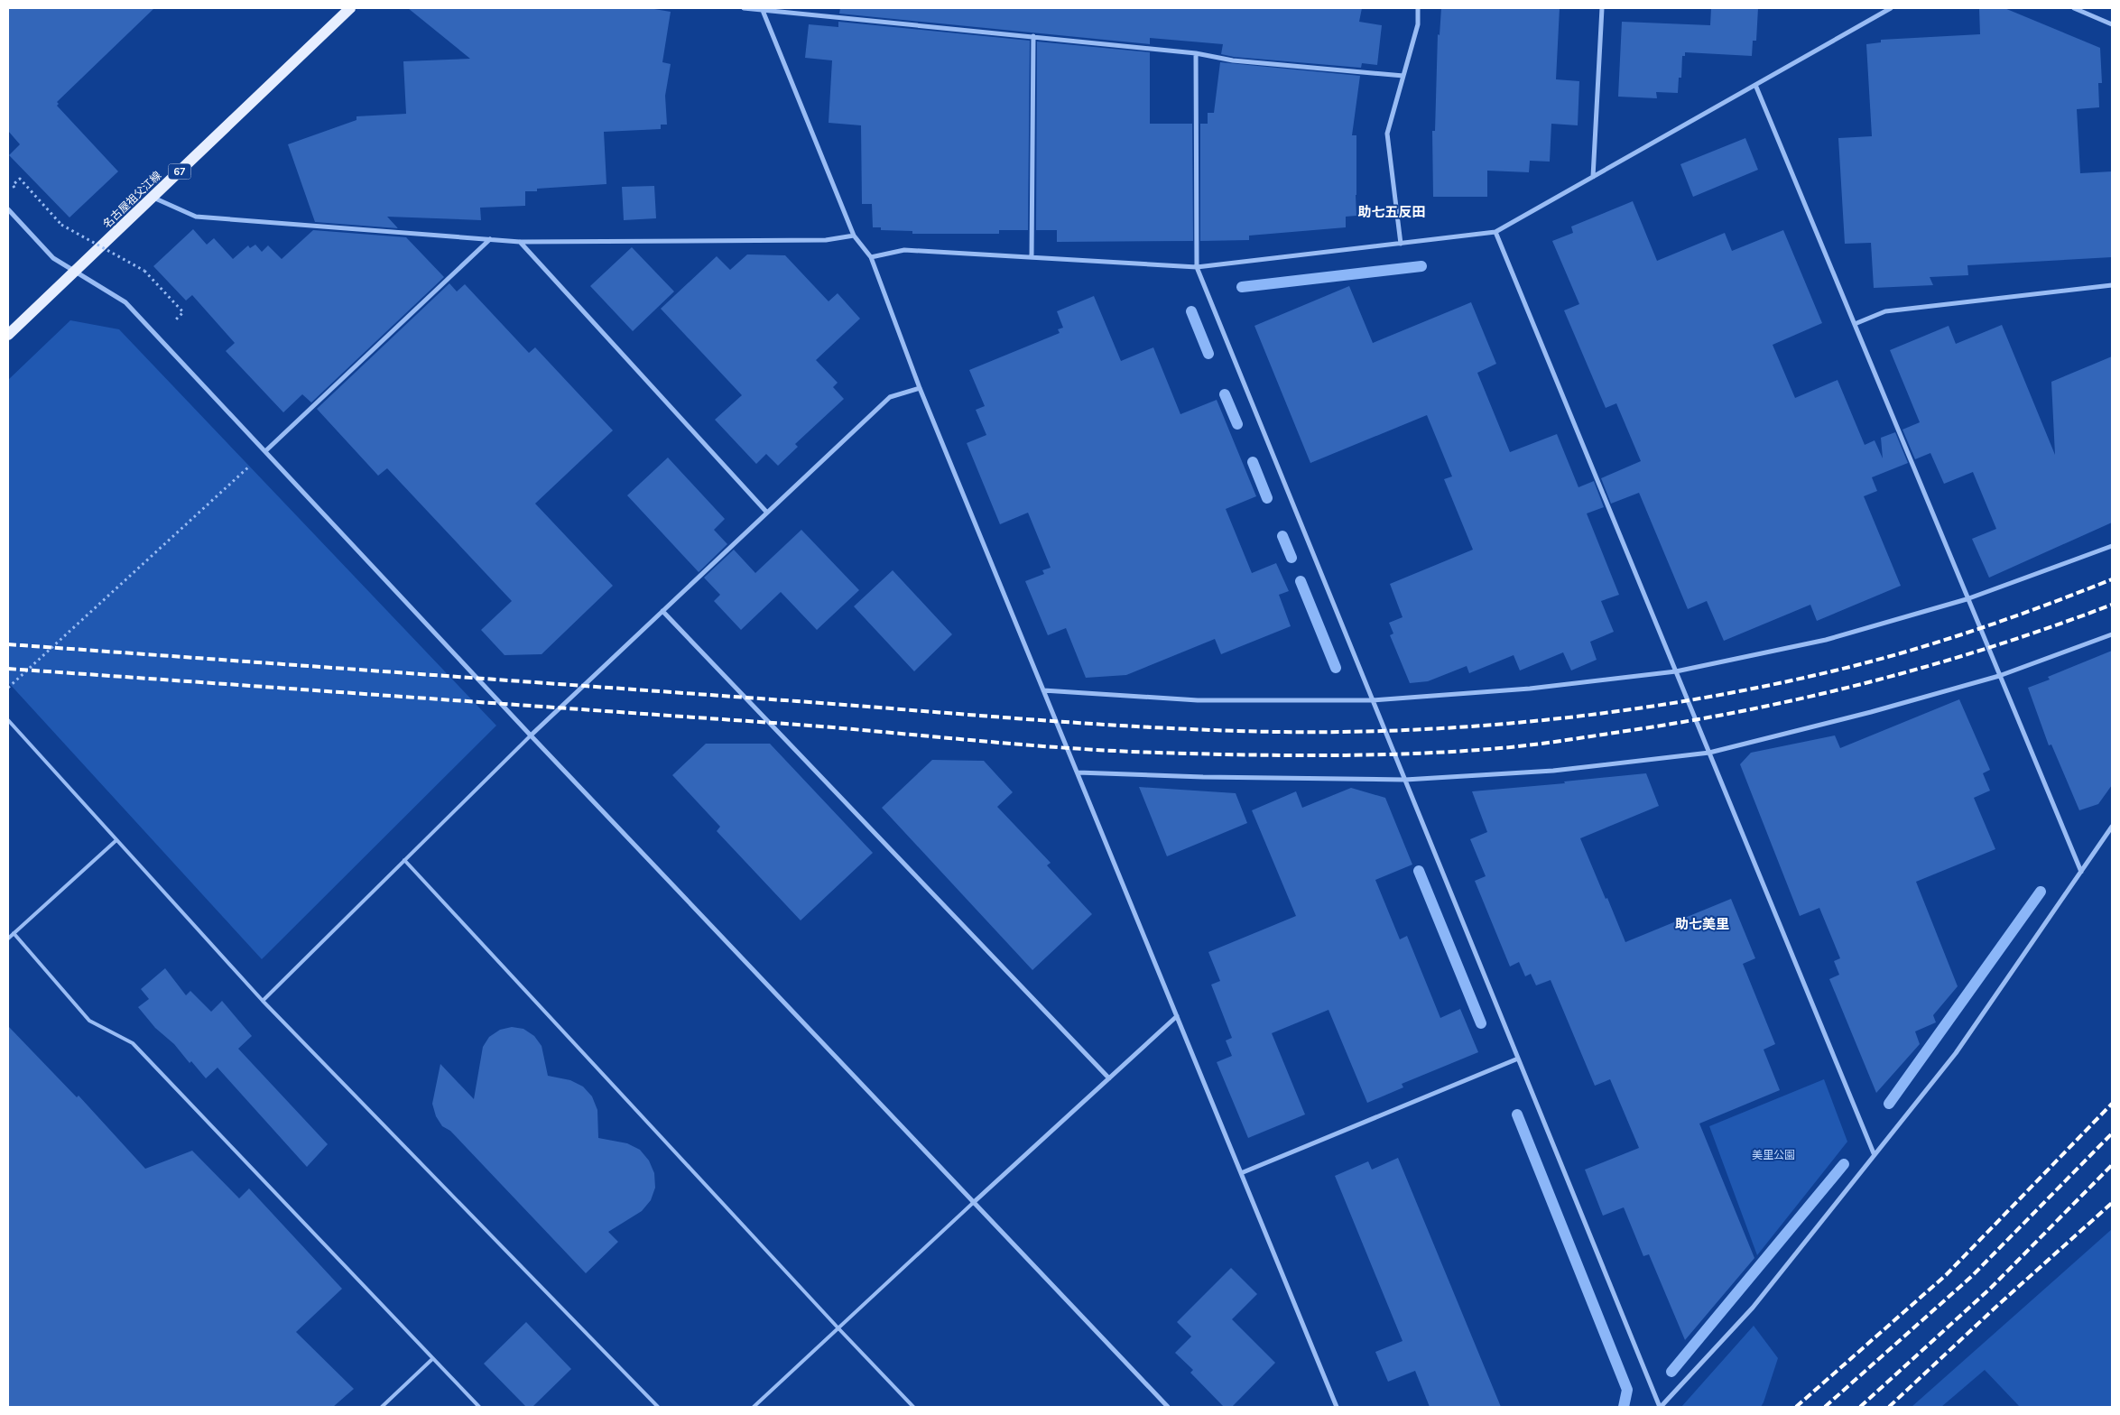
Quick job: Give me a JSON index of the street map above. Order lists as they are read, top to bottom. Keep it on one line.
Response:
{"streets":{"main road":["67","名古屋祖父江線"]},"districts":["助七五反田","助七美里"],"parks":["美里公園"]}
